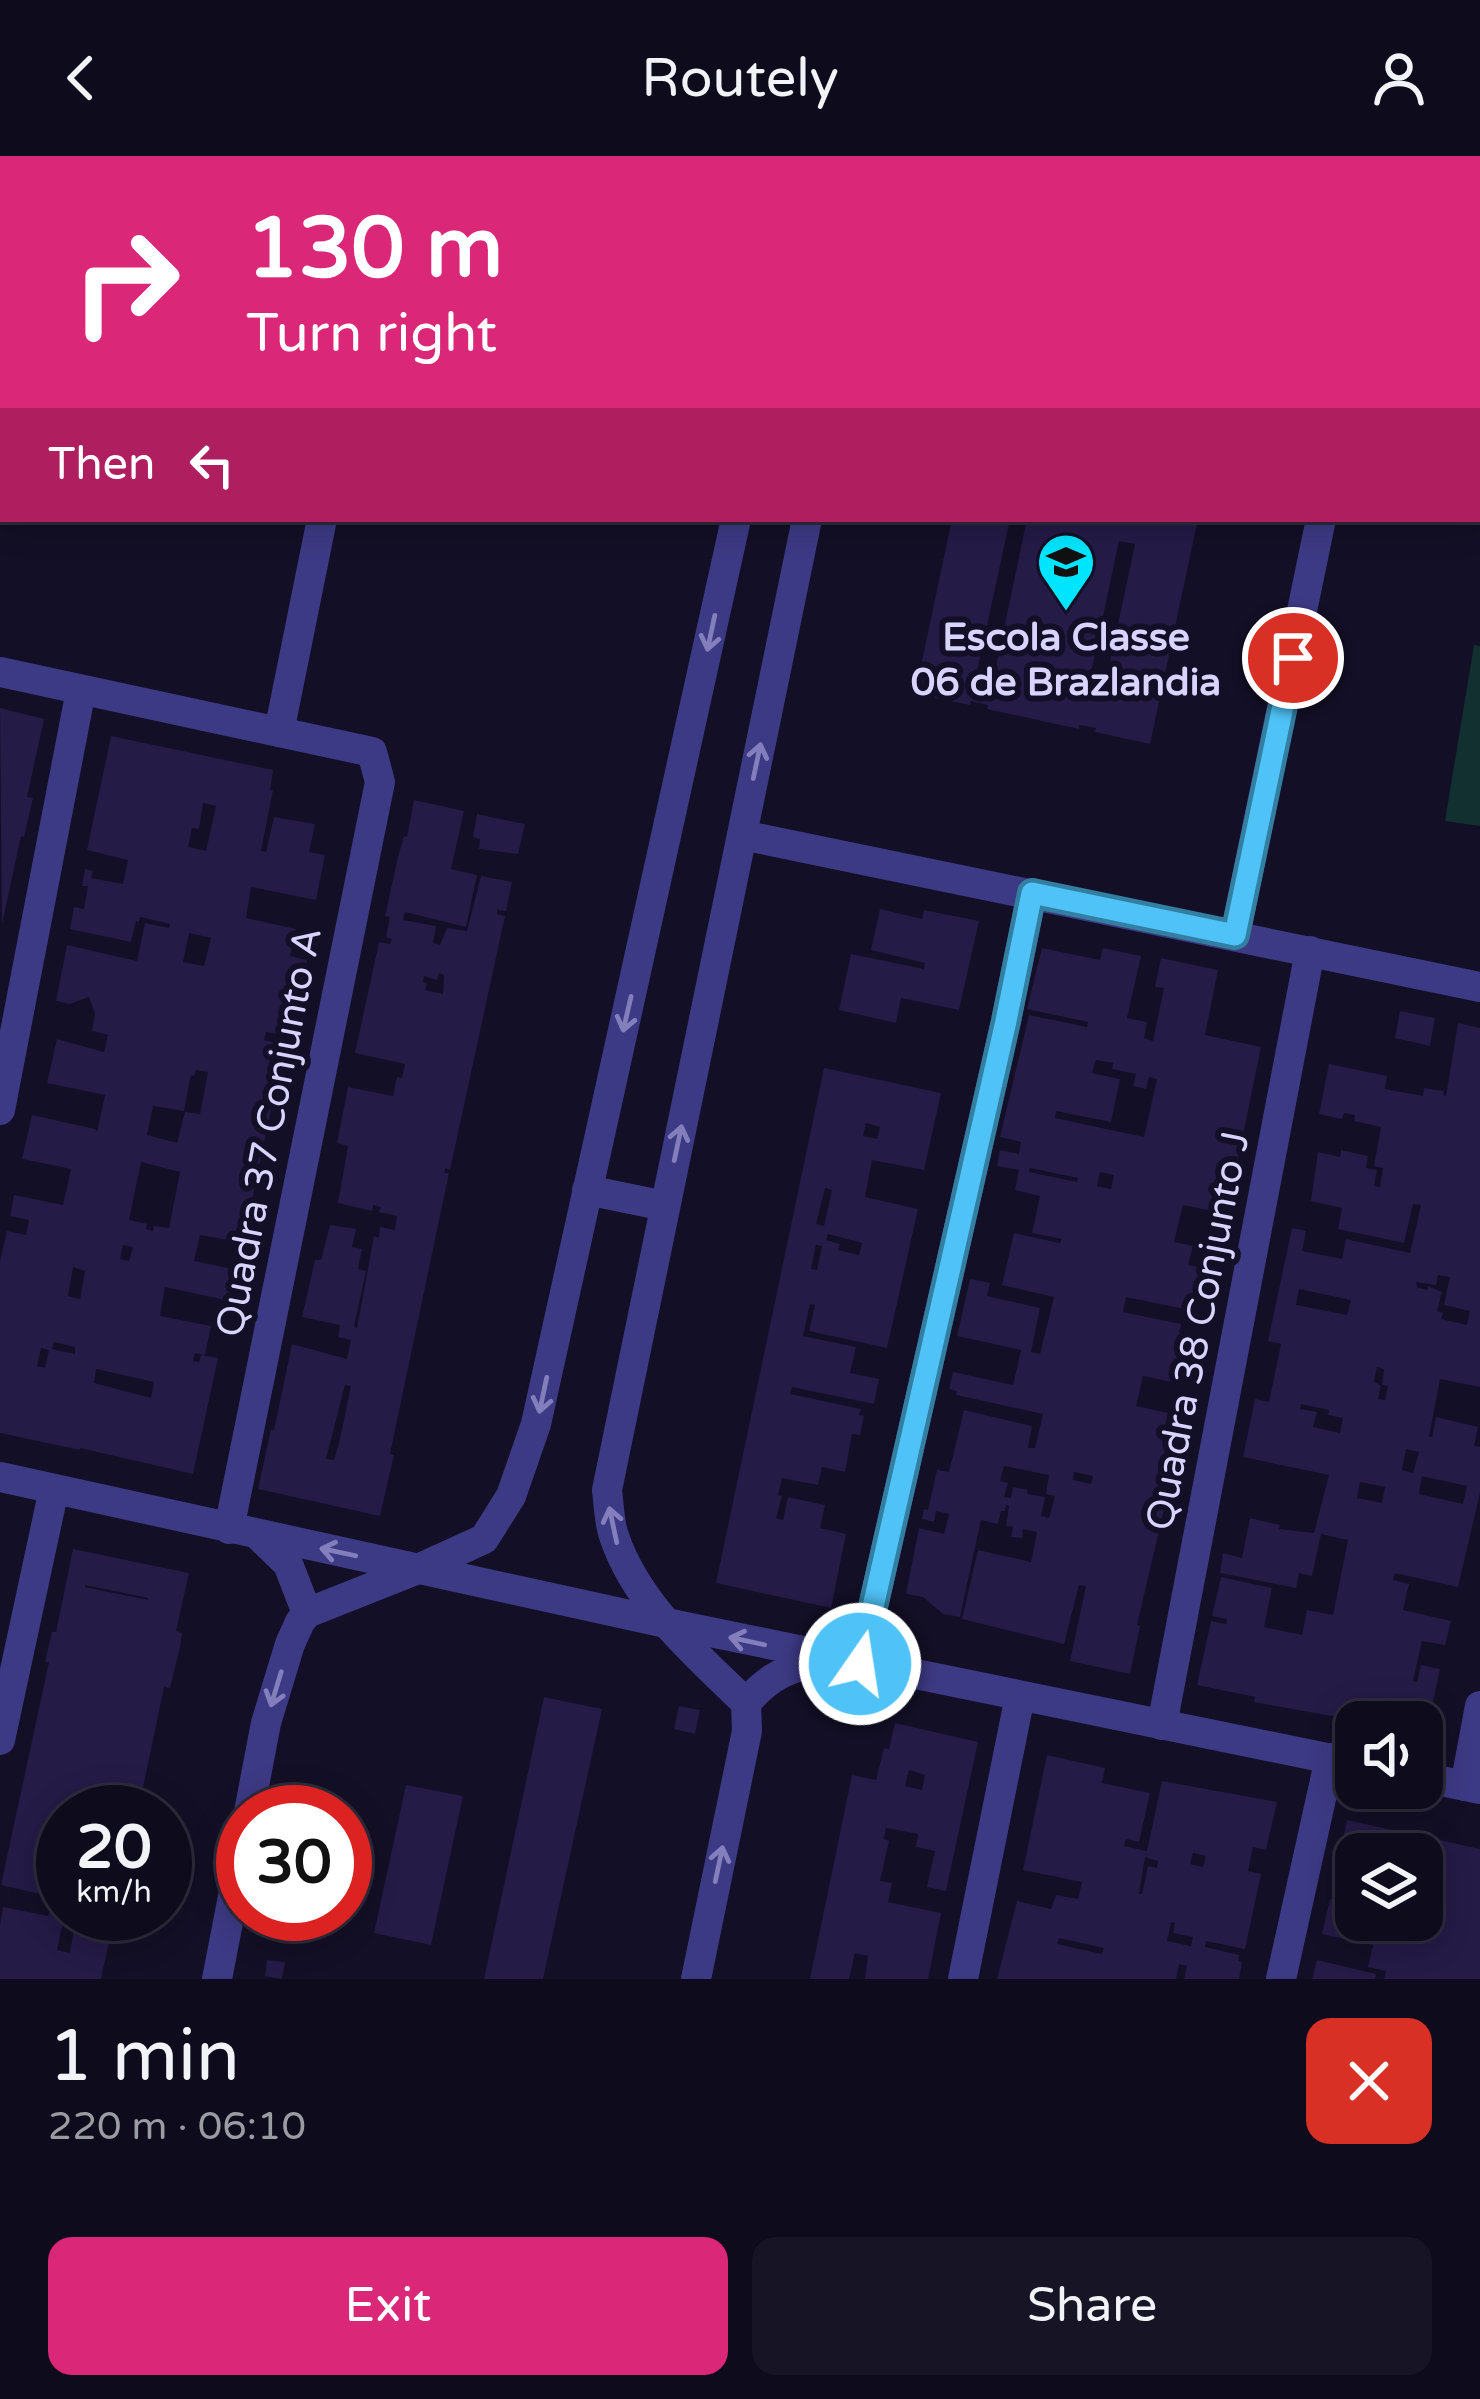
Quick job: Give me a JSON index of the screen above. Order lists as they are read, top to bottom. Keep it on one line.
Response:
{"streets":{"street":["Quadra 37 Conjunto A","Quadra 38 Conjunto J"]},"places":{"school or university":["Escola Classe 06 de Brazlandia"]},"page":{"header":"Routely","turn":["130 m","Turn right"],"then":"Then","speed":"20 km/h","limit":"30","heading":["1 min","220 m · 06:10"],"buttons":["Exit","Share"]}}
